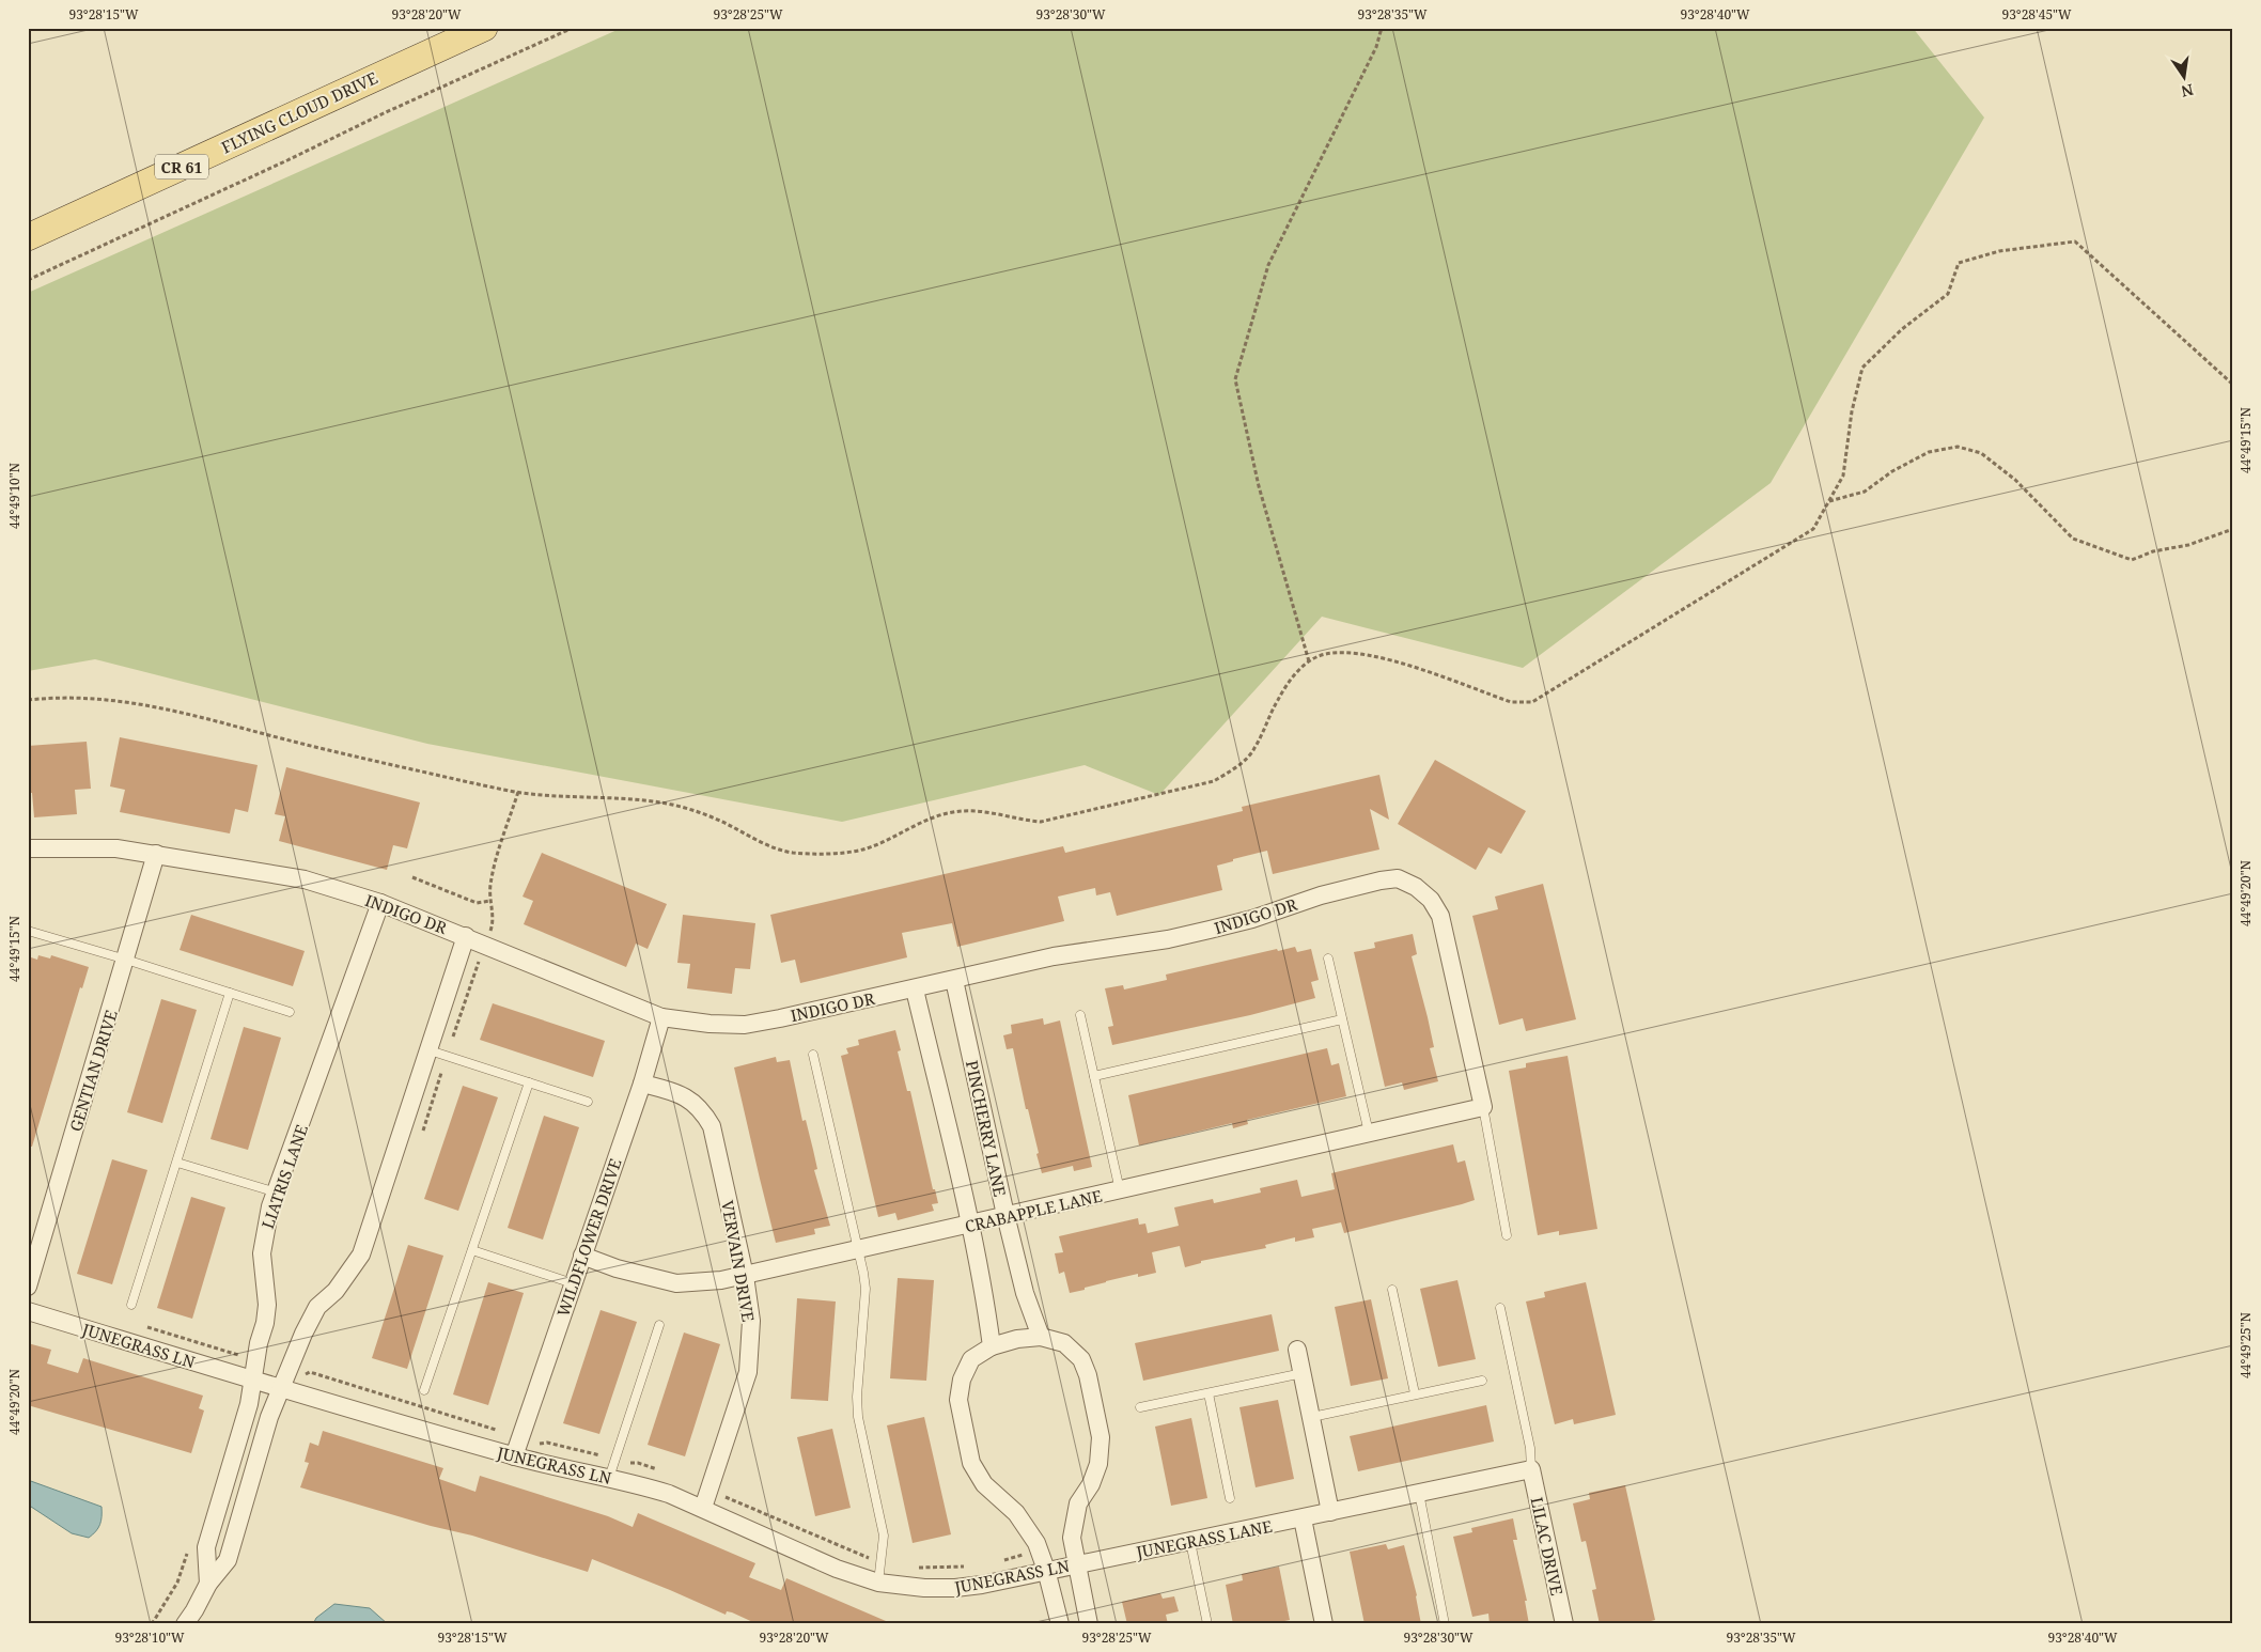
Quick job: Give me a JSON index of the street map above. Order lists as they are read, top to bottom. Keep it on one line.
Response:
{"streets":{"main road":["FLYING CLOUD DRIVE","CR 61"],"street":["INDIGO DR","GENTIAN DRIVE","PINCHERRY LANE","LIATRIS LANE","CRABAPPLE LANE","WILDFLOWER DRIVE","VERVAIN DRIVE","JUNEGRASS LN","JUNEGRASS LANE","LILAC DRIVE"]},"crossings":[["INDIGO DR","GENTIAN DRIVE"],["INDIGO DR","PINCHERRY LANE"],["INDIGO DR","LIATRIS LANE"],["INDIGO DR","CRABAPPLE LANE"],["INDIGO DR","WILDFLOWER DRIVE"],["PINCHERRY LANE","CRABAPPLE LANE"],["LIATRIS LANE","JUNEGRASS LN"],["CRABAPPLE LANE","WILDFLOWER DRIVE"],["CRABAPPLE LANE","VERVAIN DRIVE"],["WILDFLOWER DRIVE","VERVAIN DRIVE"],["WILDFLOWER DRIVE","JUNEGRASS LN"],["VERVAIN DRIVE","JUNEGRASS LN"],["JUNEGRASS LN","JUNEGRASS LANE"],["JUNEGRASS LANE","LILAC DRIVE"]],"north":"bottom","coordinates":["93°28'15\"W","93°28'20\"W","93°28'25\"W","93°28'30\"W","93°28'35\"W","93°28'40\"W","93°28'45\"W","44°49'15\"N","44°49'10\"N","44°49'20\"N","44°49'25\"N","93°28'10\"W"]}
